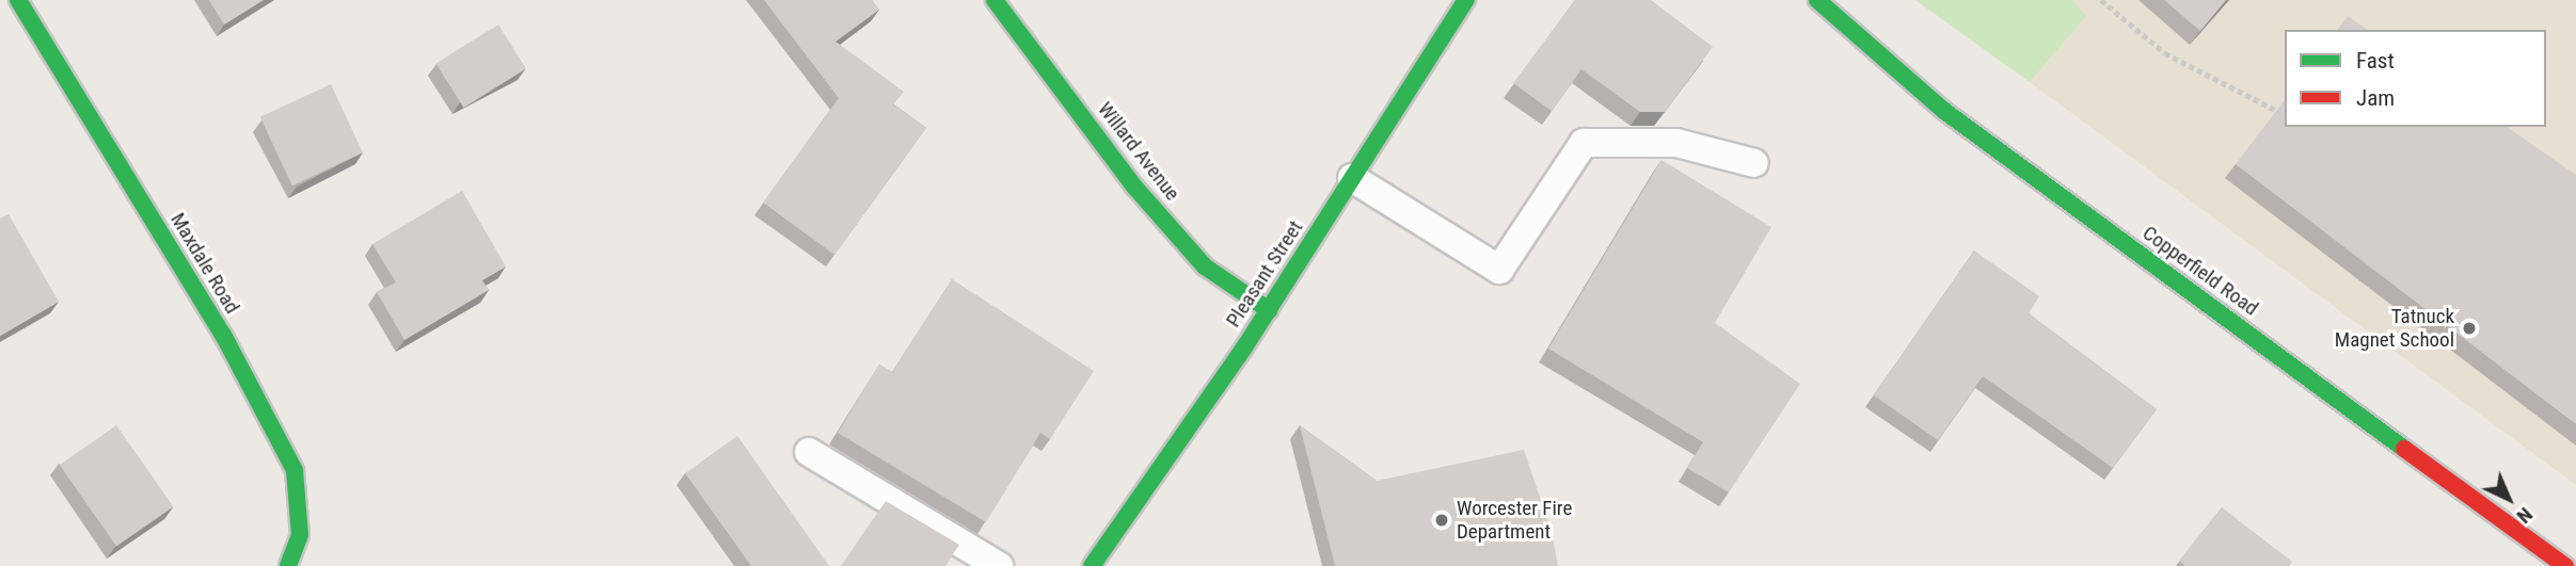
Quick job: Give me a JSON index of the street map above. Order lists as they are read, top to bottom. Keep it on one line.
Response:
{"streets":{"street":["Willard Avenue","Maxdale Road","Copperfield Road","Pleasant Street"]},"crossings":[["Willard Avenue","Pleasant Street"]],"places":["Tatnuck Magnet School","Worcester Fire Department"],"legend":["Fast","Jam"],"north":"bottom right"}
